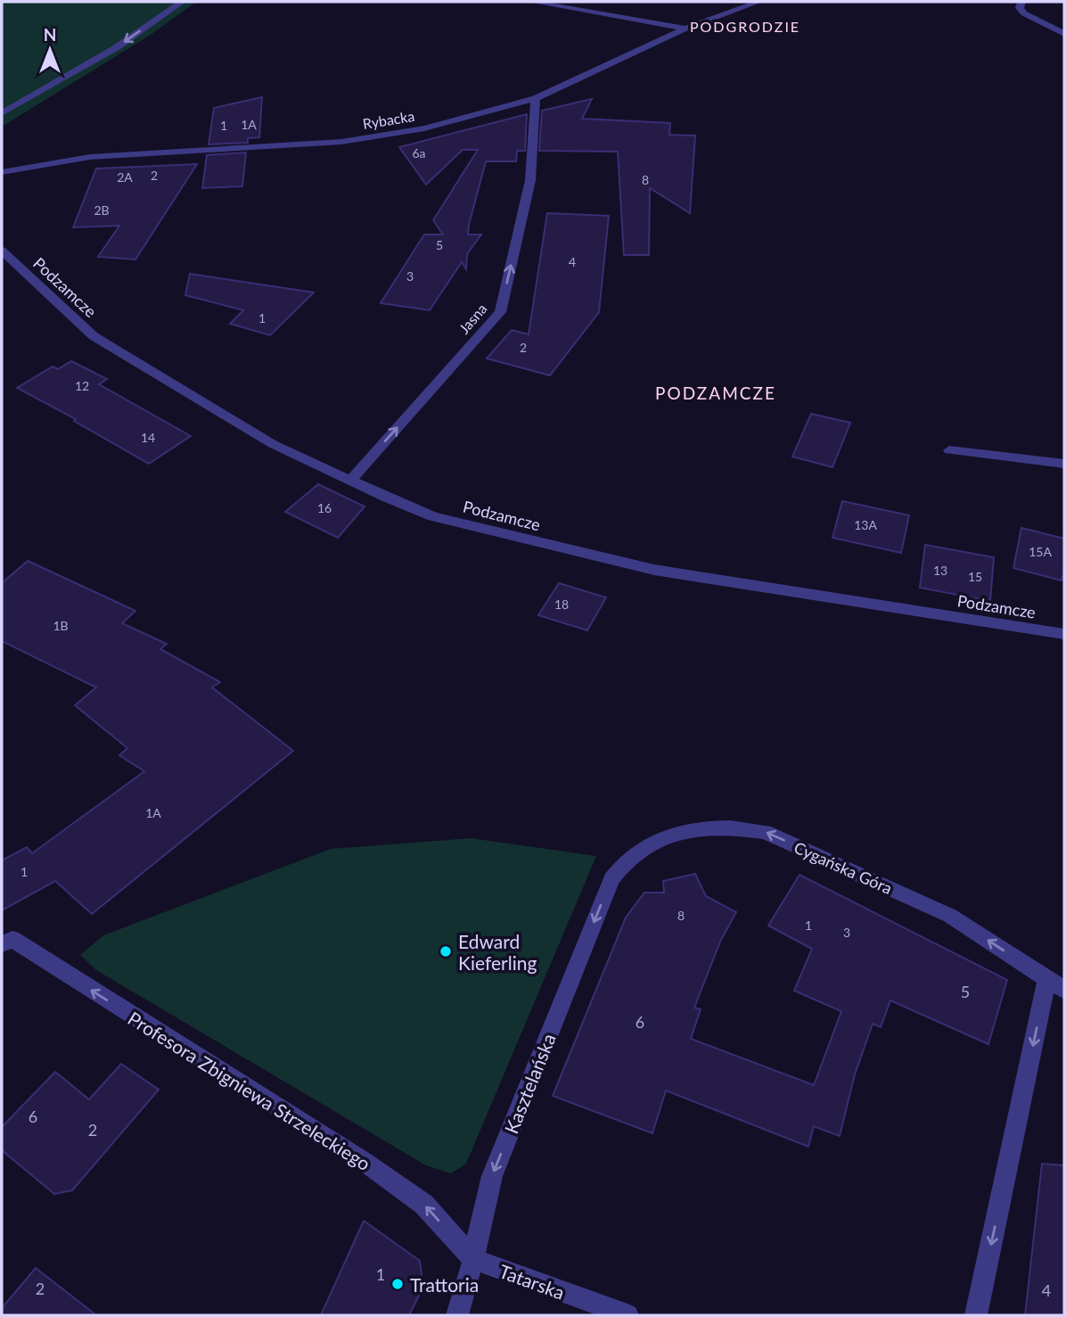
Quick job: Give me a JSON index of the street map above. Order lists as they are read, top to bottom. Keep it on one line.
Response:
{"streets":{"street":["Rybacka","Podzamcze","Jasna","Cygańska Góra","Kasztelańska","Profesora Zbigniewa Strzeleckiego","Tatarska"]},"crossings":[["Rybacka","Jasna"],["Podzamcze","Jasna"],["Cygańska Góra","Kasztelańska"],["Kasztelańska","Profesora Zbigniewa Strzeleckiego"],["Kasztelańska","Tatarska"],["Profesora Zbigniewa Strzeleckiego","Tatarska"]],"one_way":["Jasna","Kasztelańska","Profesora Zbigniewa Strzeleckiego"],"districts":["PODGRODZIE","PODZAMCZE"],"places":["Edward Kieferling","Trattoria"],"house_numbers":["1A","1","6a","2","2A","8","2B","5","4","3","1","2","12","14","16","13A","15A","13","15","18","1B","1A","1","8","1","3","5","6","6","2","1","2","4"],"north":"top"}
